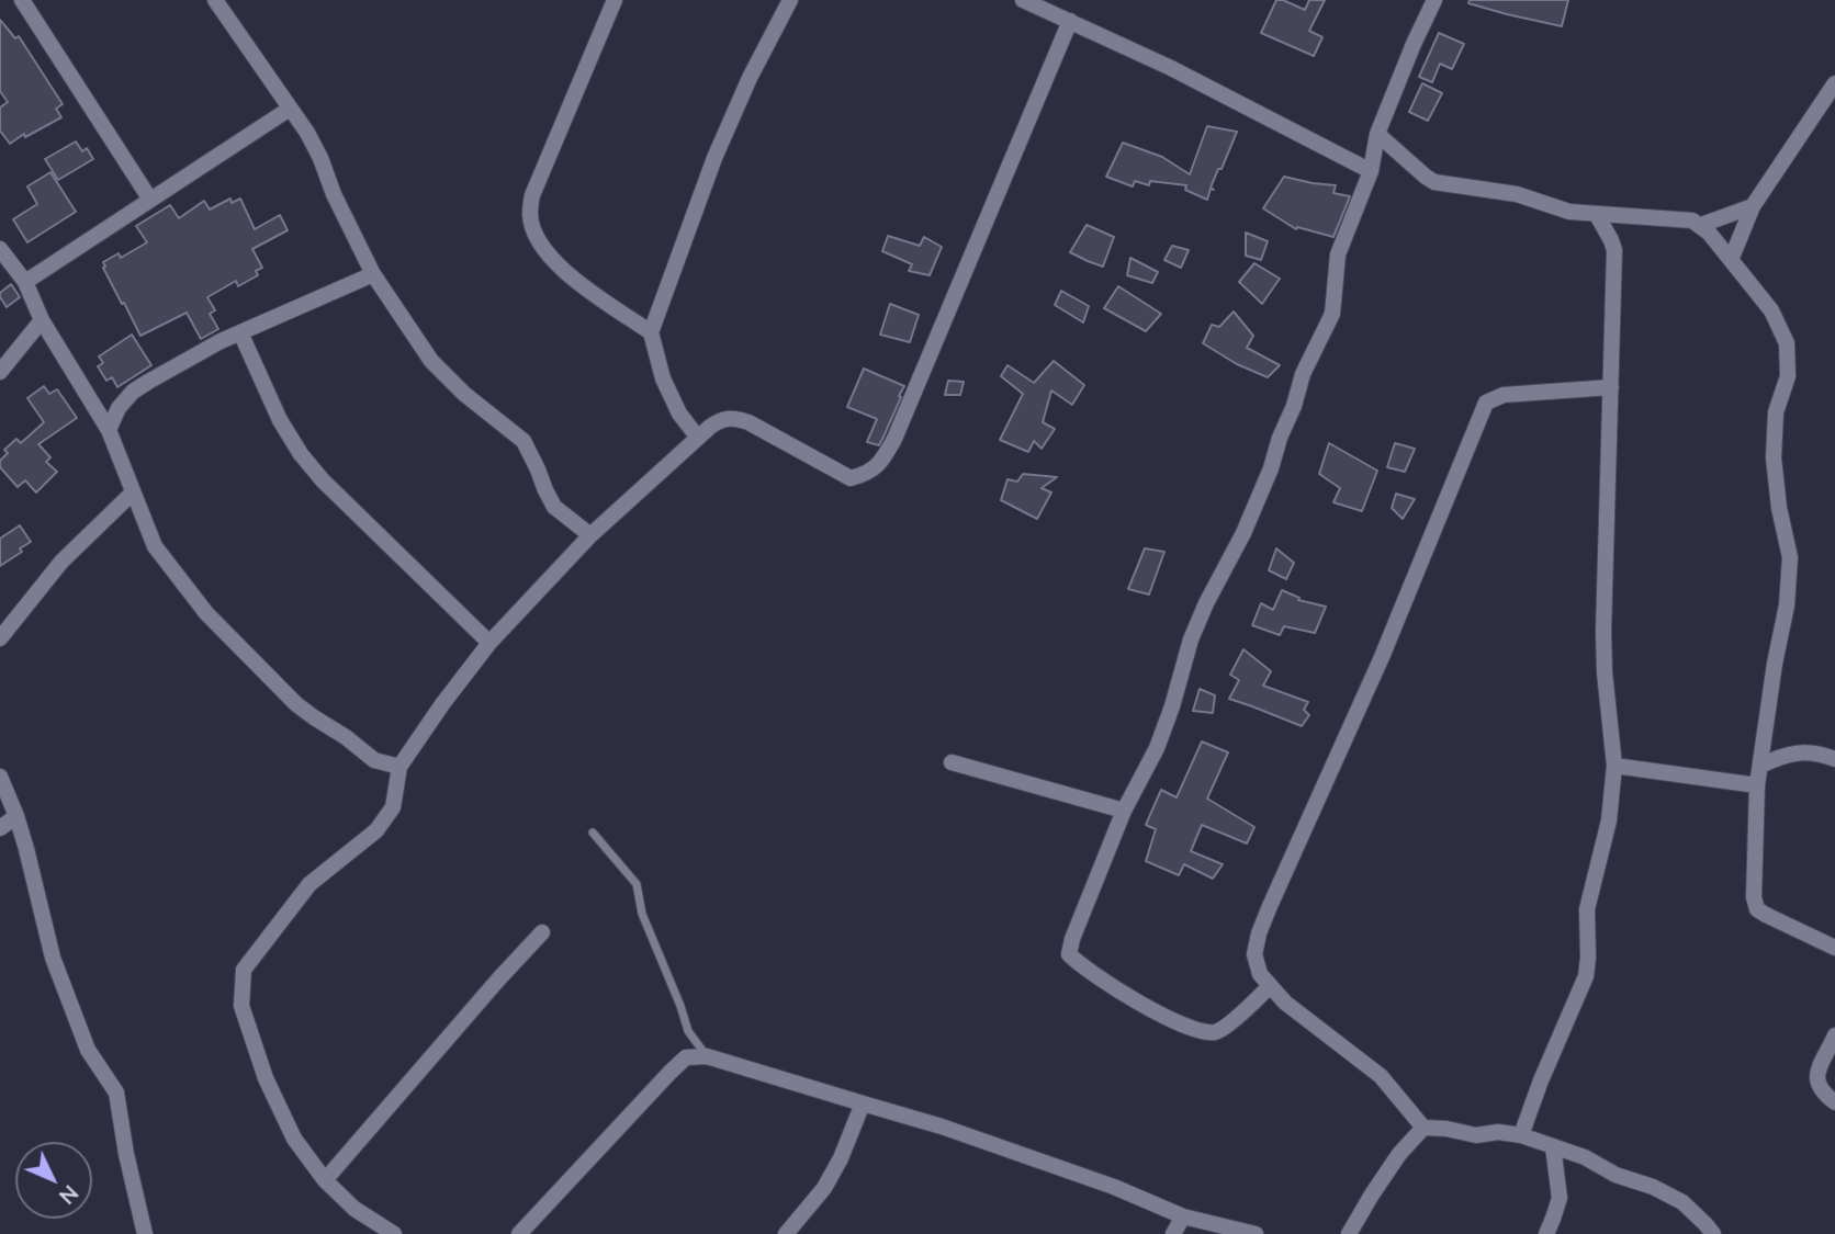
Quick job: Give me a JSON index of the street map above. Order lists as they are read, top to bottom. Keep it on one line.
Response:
{"north":"bottom right"}
